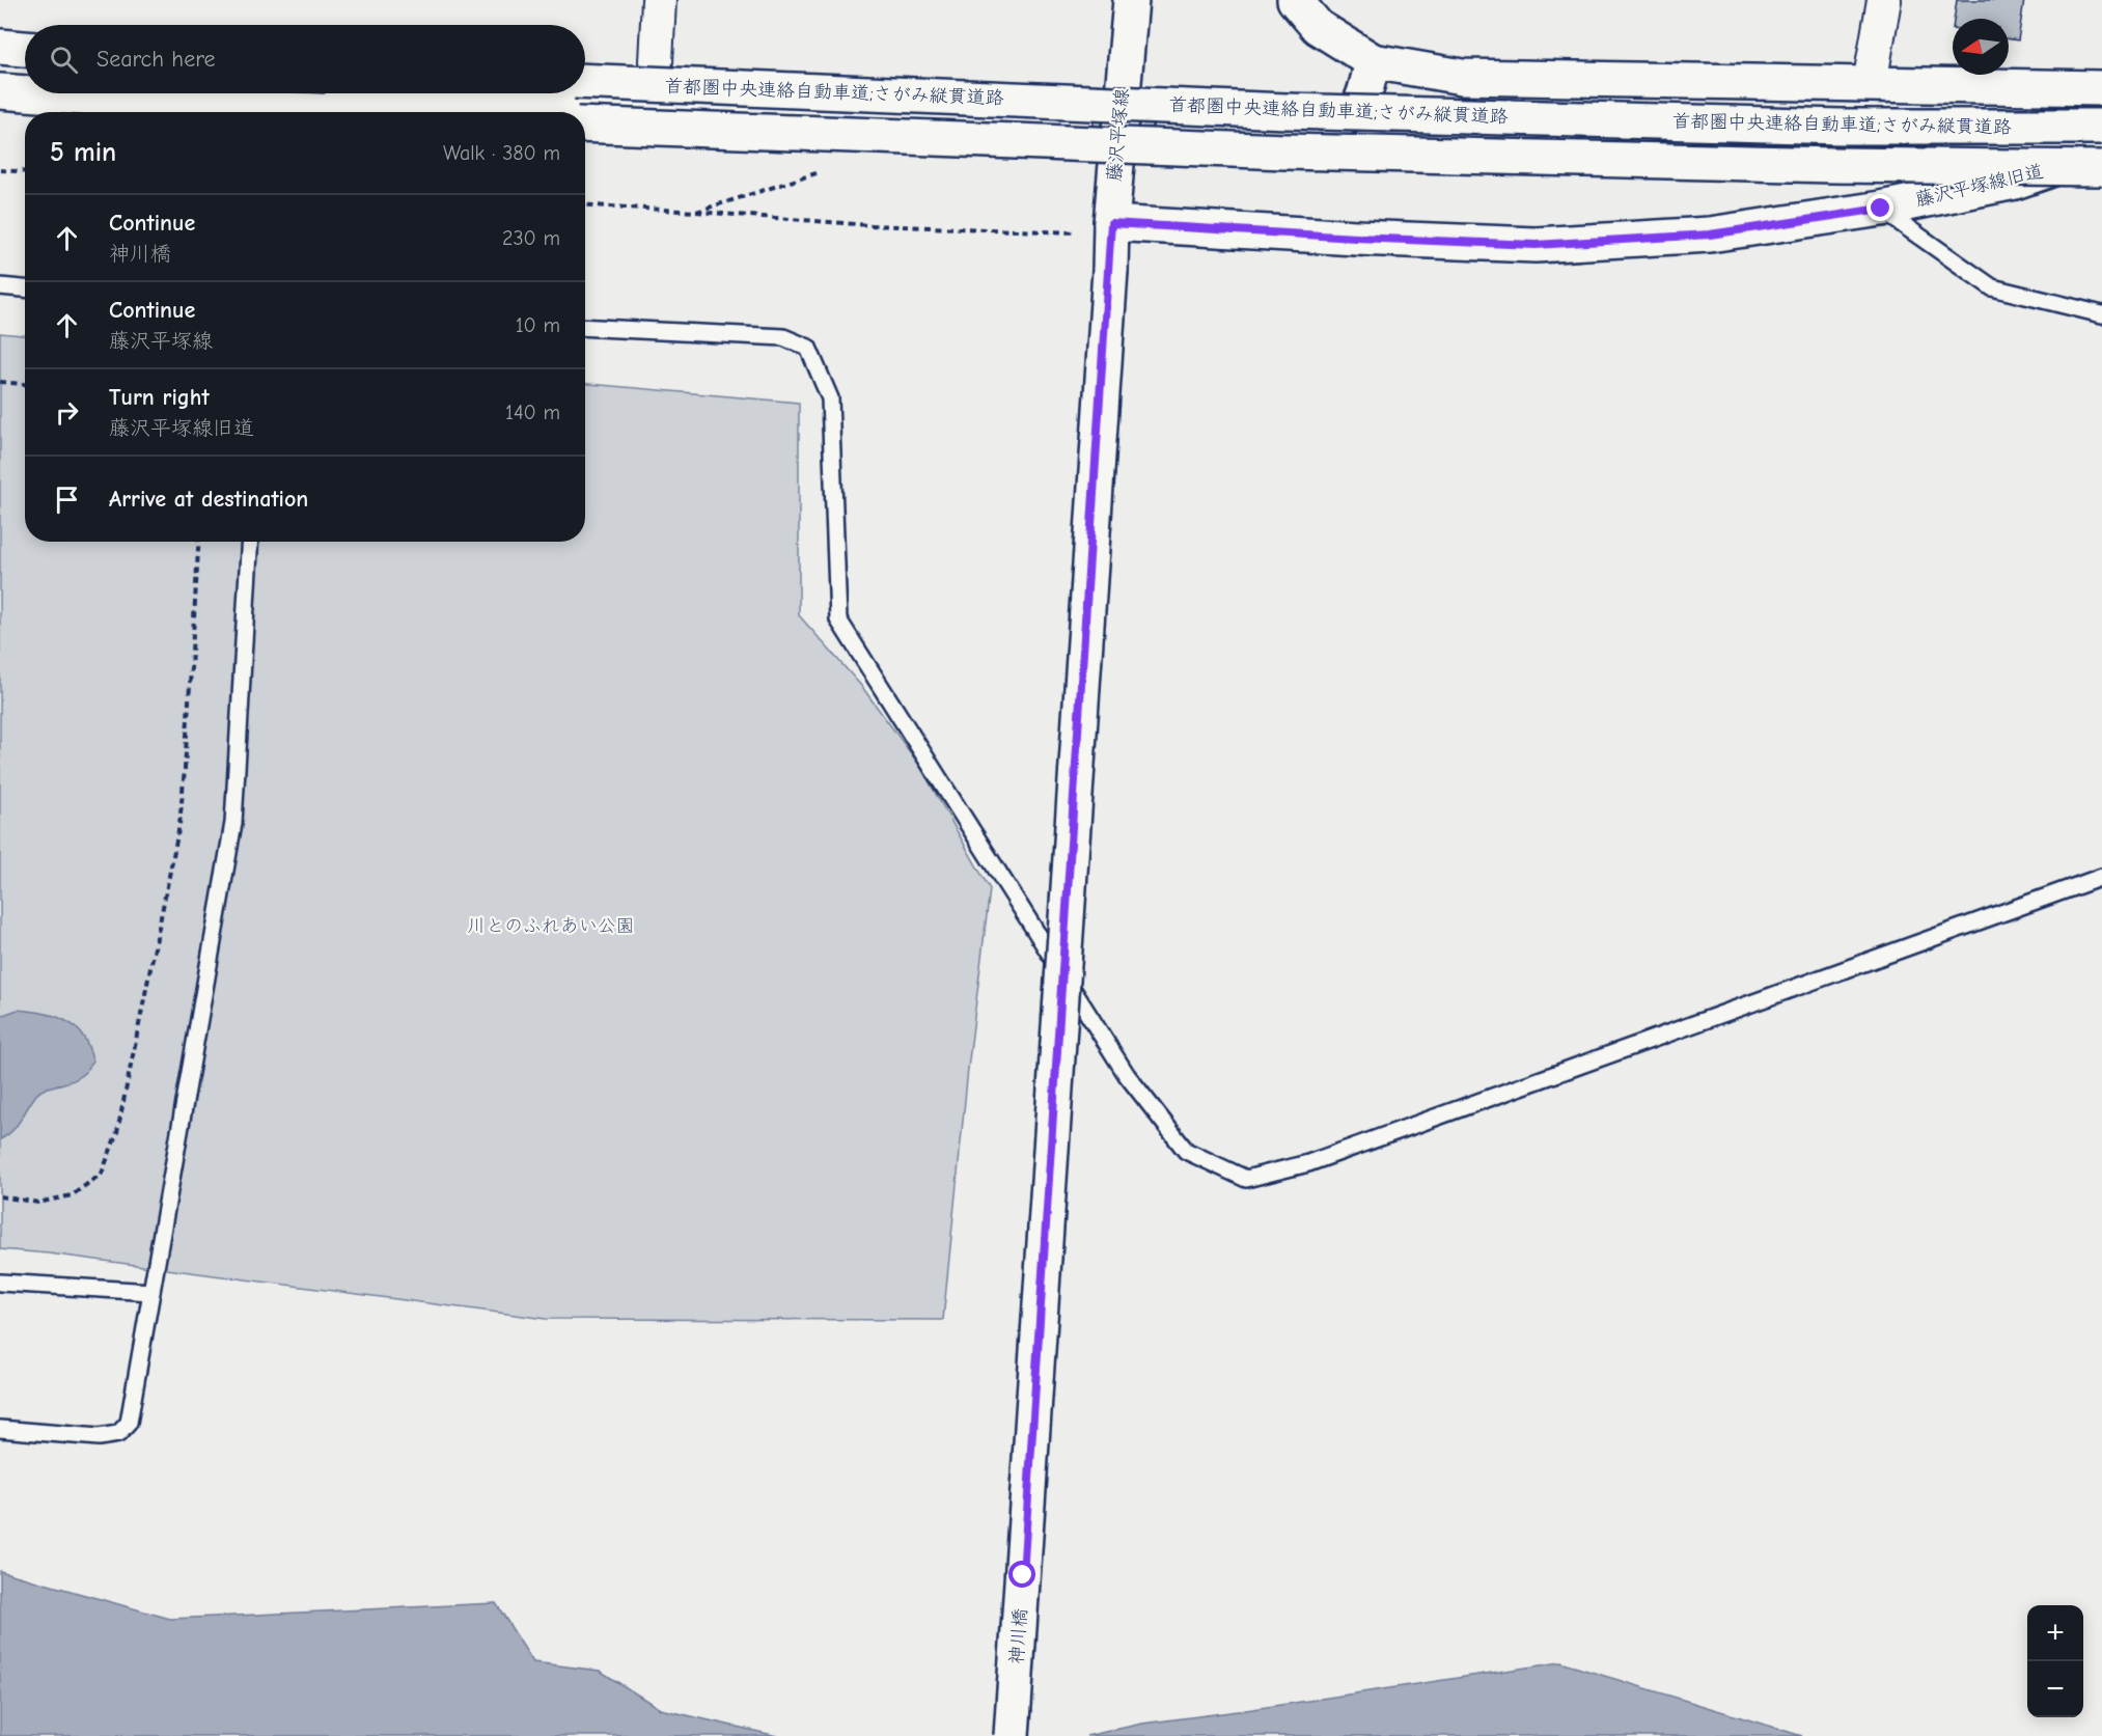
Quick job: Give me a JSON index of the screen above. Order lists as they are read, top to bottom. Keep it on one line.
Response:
{"streets":{"main road":["首都圏中央連絡自動車道;さがみ縦貫道路","藤沢平塚線","藤沢平塚線旧道","神川橋"]},"crossings":[["藤沢平塚線","藤沢平塚線旧道"],["藤沢平塚線","神川橋"]],"parks":["川とのふれあい公園"],"north":"left","page":{"search":"Search here","heading":["5 min","Walk · 380 m"],"list":[["Continue","神川橋","230 m"],["Continue","藤沢平塚線","10 m"],["Turn right","藤沢平塚線旧道","140 m"],"Arrive at destination"],"map_buttons":["+","−"]}}
